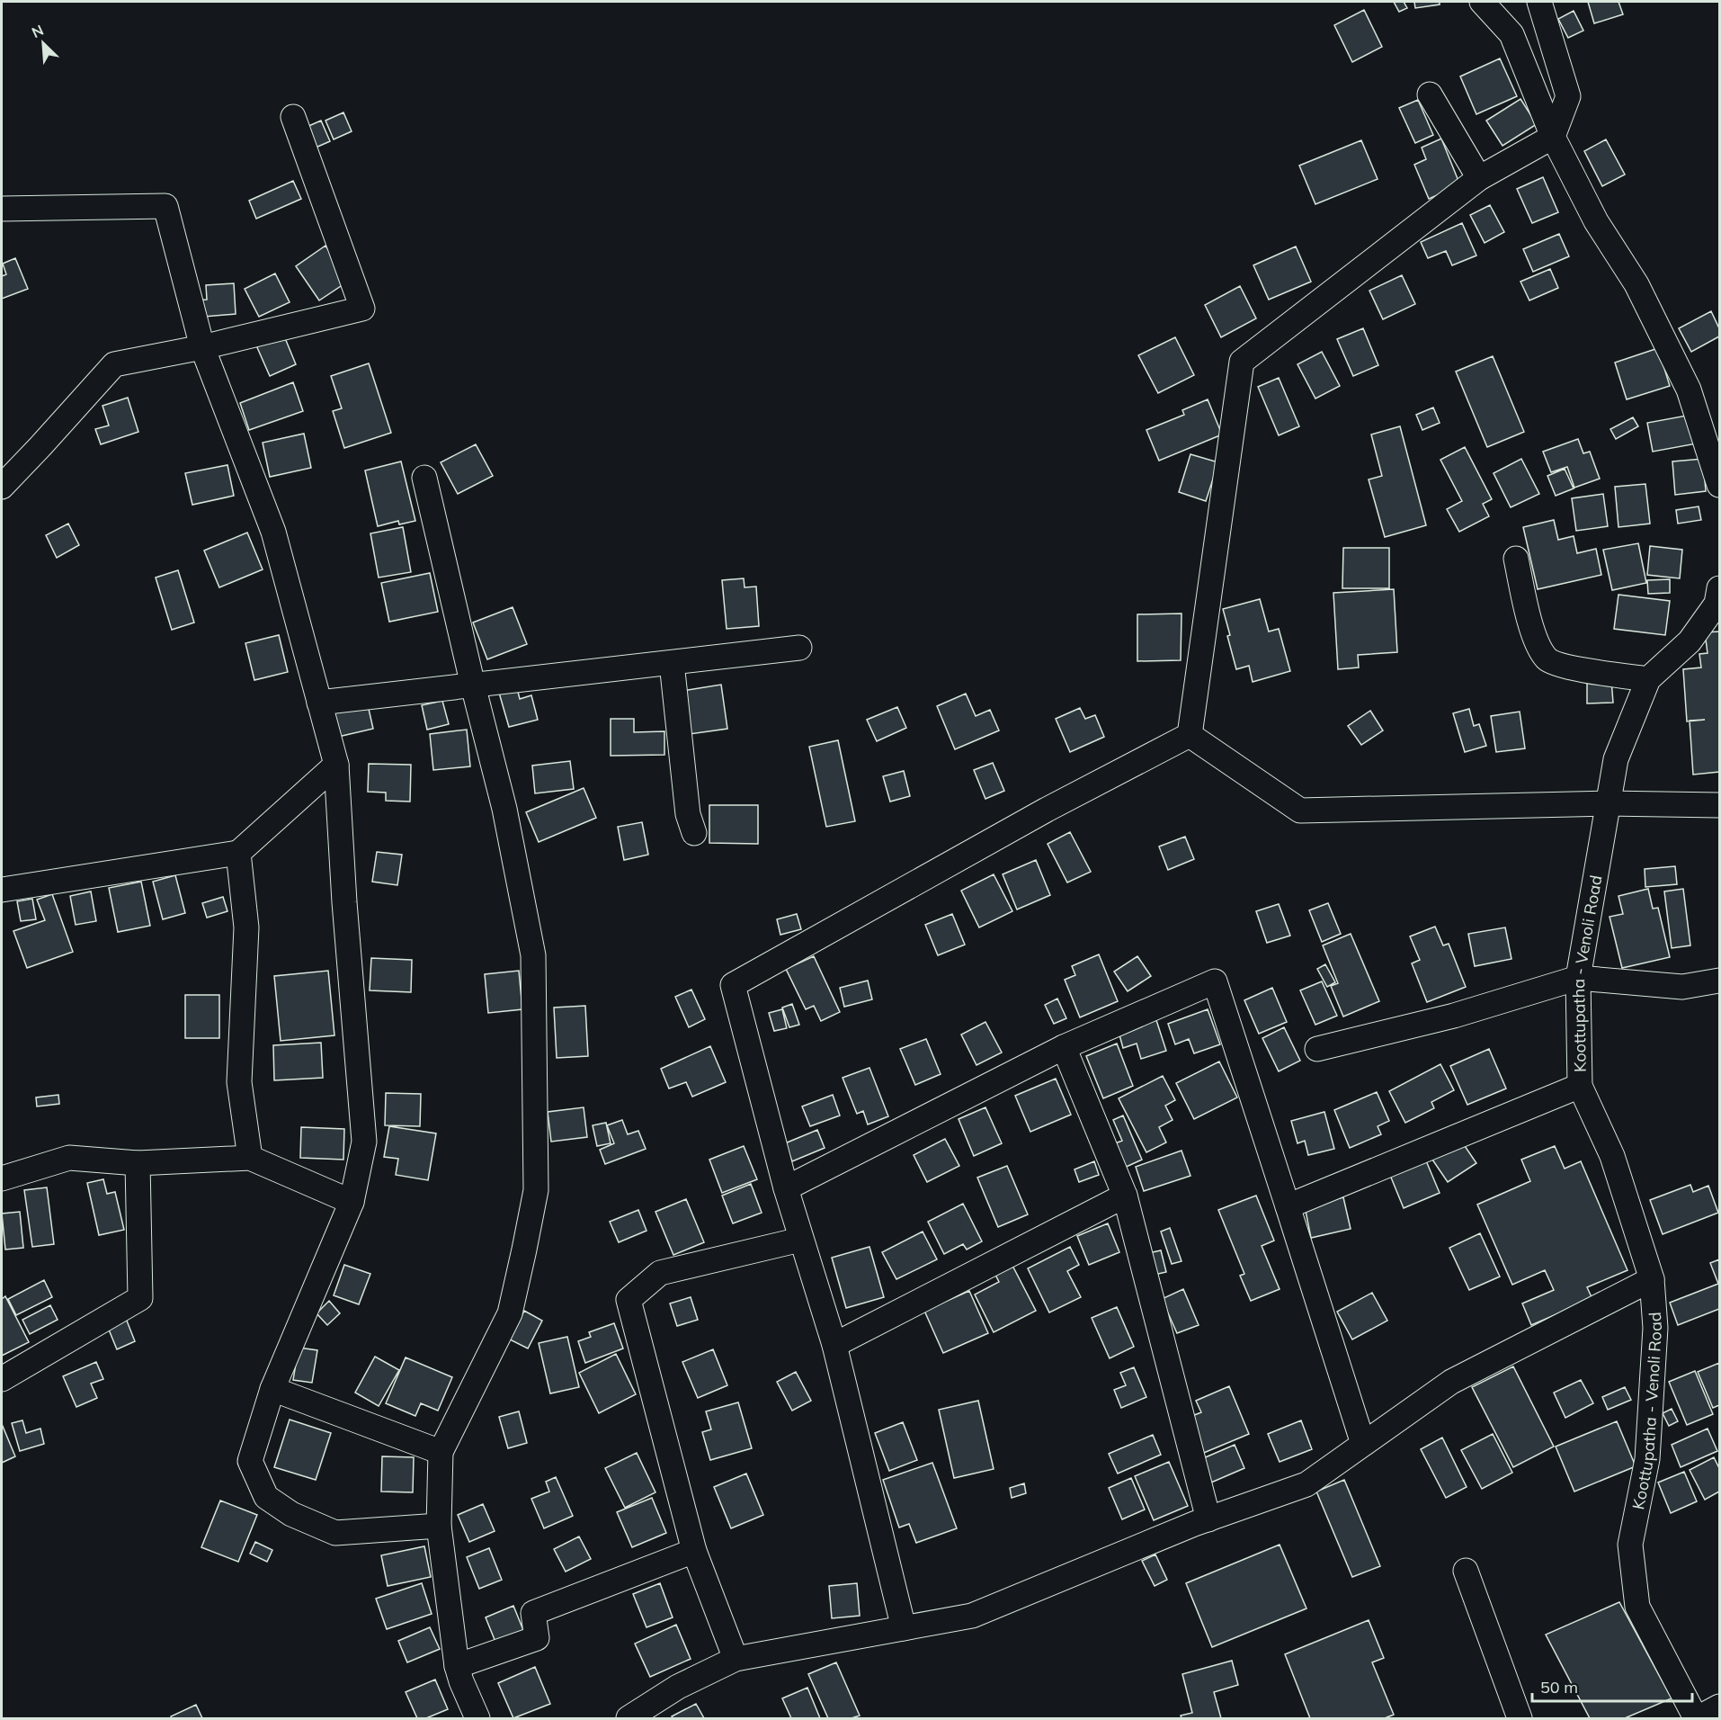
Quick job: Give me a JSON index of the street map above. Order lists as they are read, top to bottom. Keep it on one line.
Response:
{"streets":{"street":["Koottupatha - Venoli Road"]},"scale_bar":"50 m","north":"top left"}
